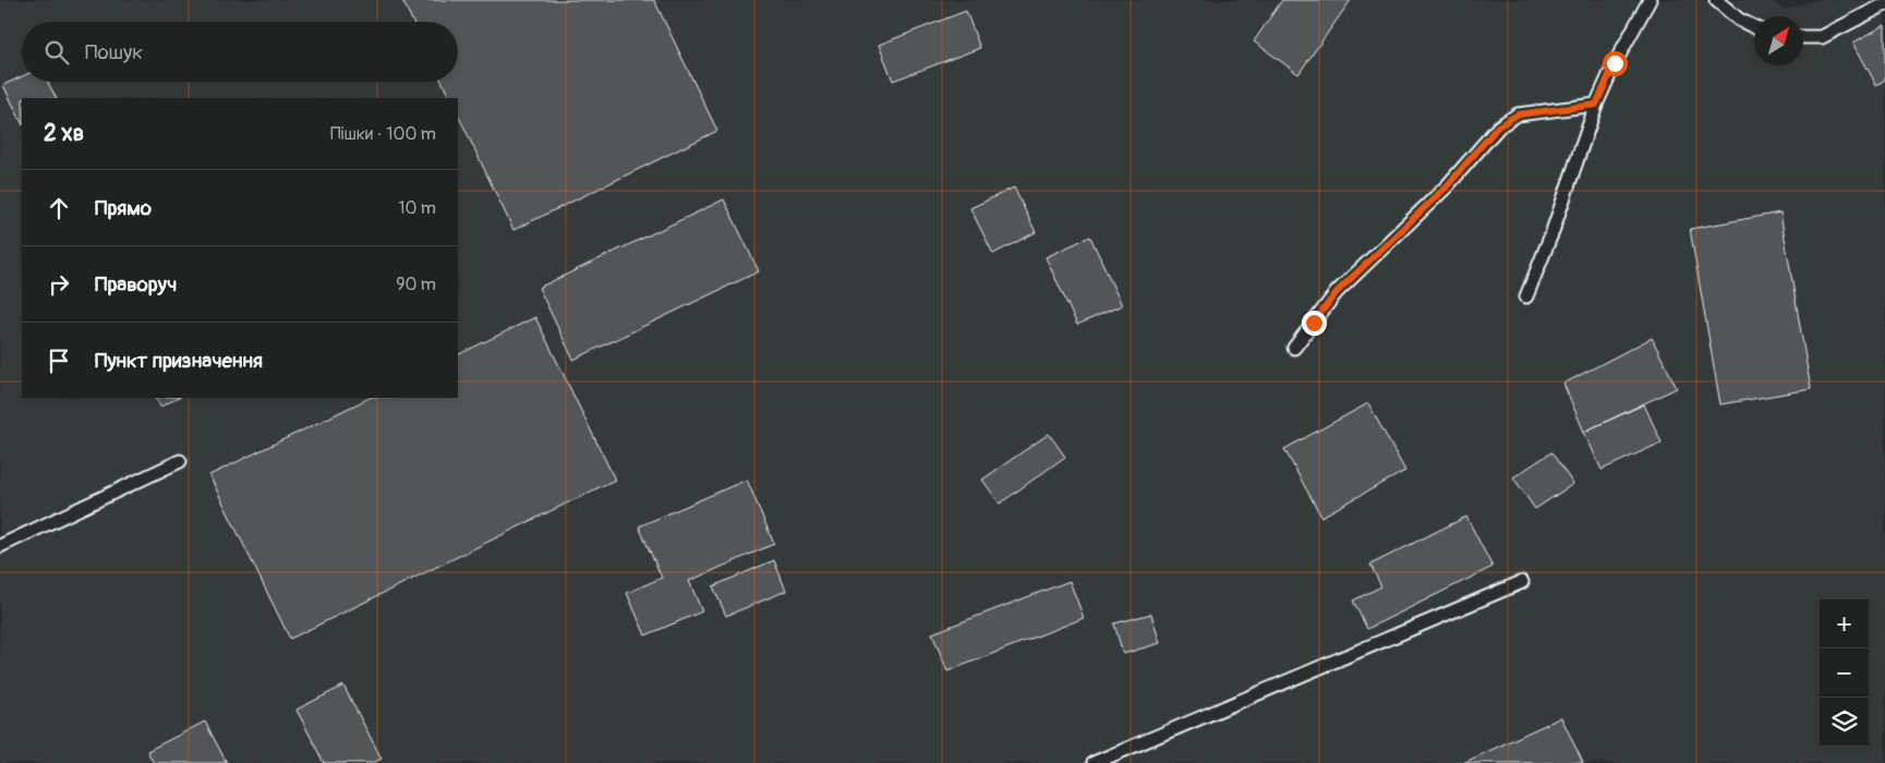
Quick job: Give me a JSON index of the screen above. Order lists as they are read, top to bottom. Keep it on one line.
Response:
{"north":"top right","page":{"search":"Пошук","heading":["2 хв","Пішки · 100 m"],"list":[["Прямо","10 m"],["Праворуч","90 m"],"Пункт призначення"],"map_buttons":["+","−"]}}
